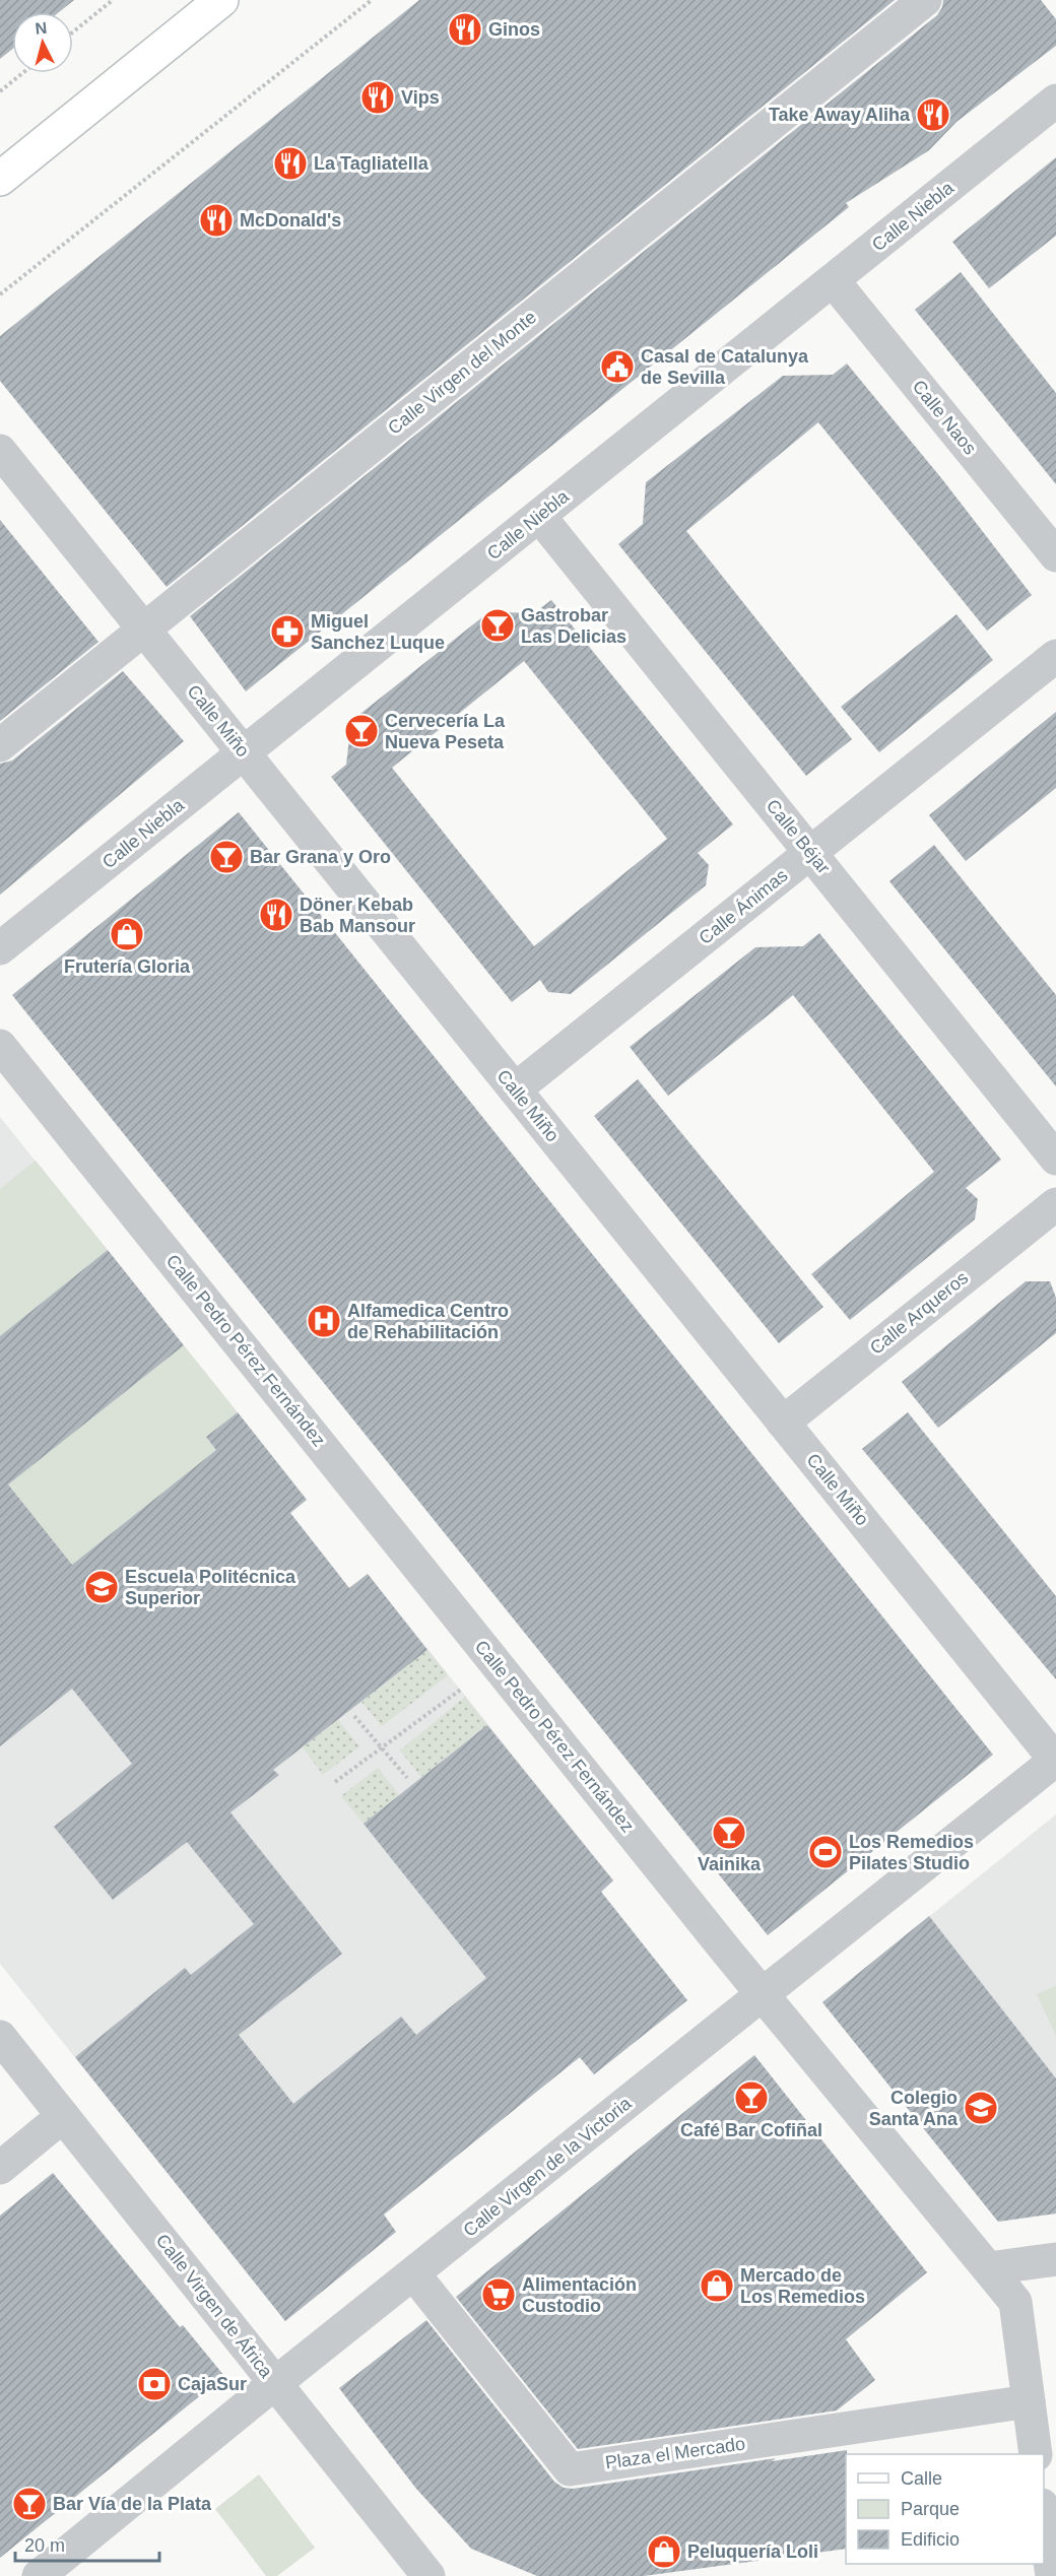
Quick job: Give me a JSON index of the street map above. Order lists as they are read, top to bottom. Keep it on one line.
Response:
{"streets":{"street":["Calle Niebla","Calle Virgen del Monte","Calle Naos","Calle Miño","Calle Béjar","Calle Ánimas","Calle Arqueros","Calle Pedro Pérez Fernández","Calle Virgen de la Victoria","Calle Virgen de África","Plaza el Mercado"]},"crossings":[["Calle Niebla","Calle Naos"],["Calle Niebla","Calle Miño"],["Calle Niebla","Calle Béjar"],["Calle Virgen del Monte","Calle Miño"],["Calle Miño","Calle Ánimas"],["Calle Miño","Calle Arqueros"],["Calle Miño","Calle Virgen de la Victoria"],["Calle Béjar","Calle Ánimas"],["Calle Pedro Pérez Fernández","Calle Virgen de la Victoria"],["Calle Pedro Pérez Fernández","Plaza el Mercado"],["Calle Virgen de la Victoria","Calle Virgen de África"],["Calle Virgen de la Victoria","Plaza el Mercado"]],"places":{"restaurant":["Ginos","Vips","Take Away Aliha","La Tagliatella","McDonald's","Döner Kebab Bab Mansour"],"public building":["Casal de Catalunya de Sevilla"],"bar":["Gastrobar Las Delicias","Cervecería La Nueva Peseta","Bar Grana y Oro","Vainika","Café Bar Cofiñal","Bar Vía de la Plata"],"pharmacy":["Miguel Sanchez Luque"],"shop":["Frutería Gloria","Mercado de Los Remedios","Peluquería Loli"],"hospital":["Alfamedica Centro de Rehabilitación"],"school or university":["Escuela Politécnica Superior","Colegio Santa Ana"],"sports":["Los Remedios Pilates Studio"],"supermarket":["Alimentación Custodio"],"bank":["CajaSur"]},"legend":["Calle","Parque","Edificio"],"scale_bar":"20 m","north":"top"}
